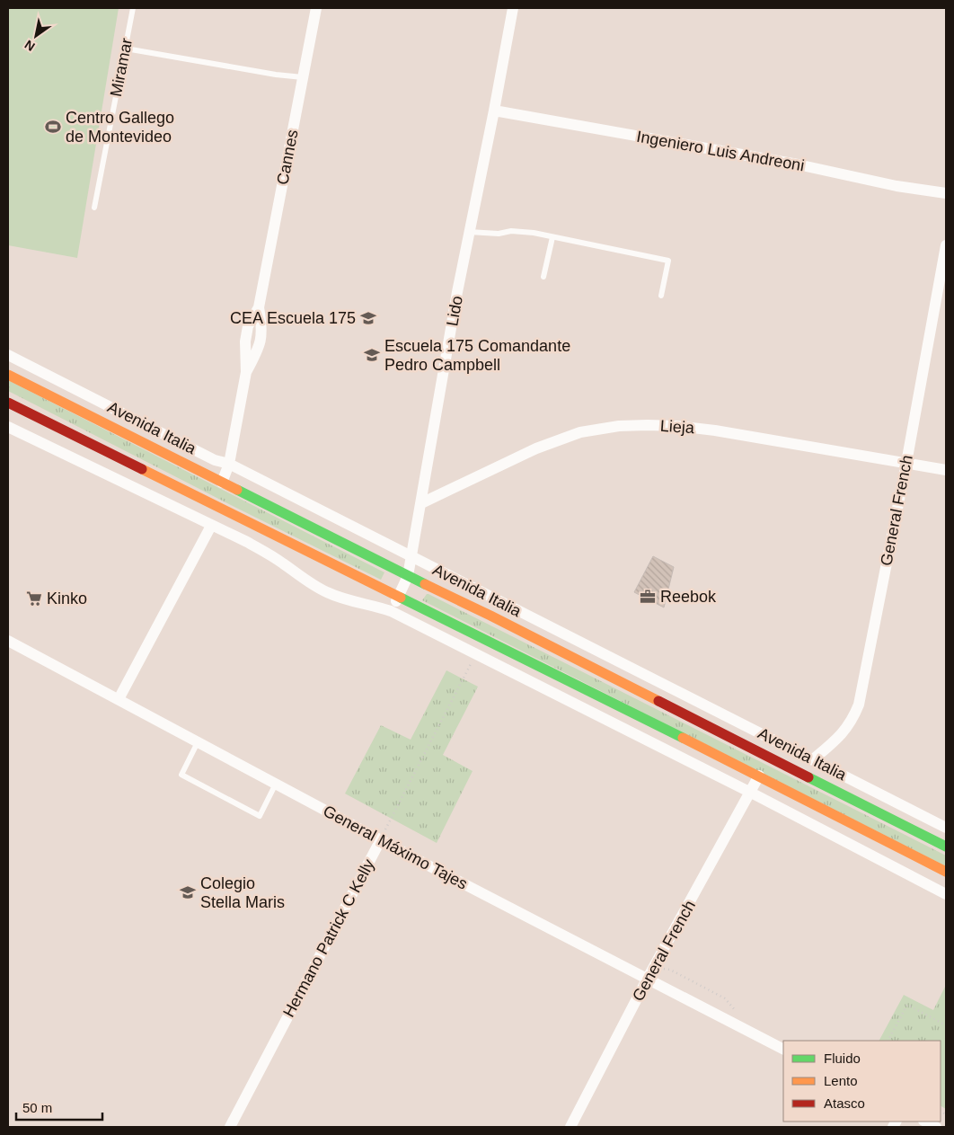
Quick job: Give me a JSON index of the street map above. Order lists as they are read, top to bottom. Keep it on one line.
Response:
{"streets":{"main road":["Avenida Italia"],"street":["Ingeniero Luis Andreoni","Cannes","Lido","Lieja","General French","General Máximo Tajes","Hermano Patrick C Kelly"],"lane":["Miramar"]},"crossings":[["Ingeniero Luis Andreoni","Lido"],["Cannes","Avenida Italia"],["Lido","Lieja"],["Lido","Avenida Italia"],["Lieja","General French"],["Avenida Italia","General French"],["General French","General Máximo Tajes"],["General Máximo Tajes","Hermano Patrick C Kelly"]],"places":{"sports":["Centro Gallego de Montevideo"],"school or university":["CEA Escuela 175","Escuela 175 Comandante Pedro Campbell","Colegio Stella Maris"],"office":["Reebok"],"supermarket":["Kinko"]},"legend":["Fluido","Lento","Atasco"],"scale_bar":"50 m","north":"bottom left"}
